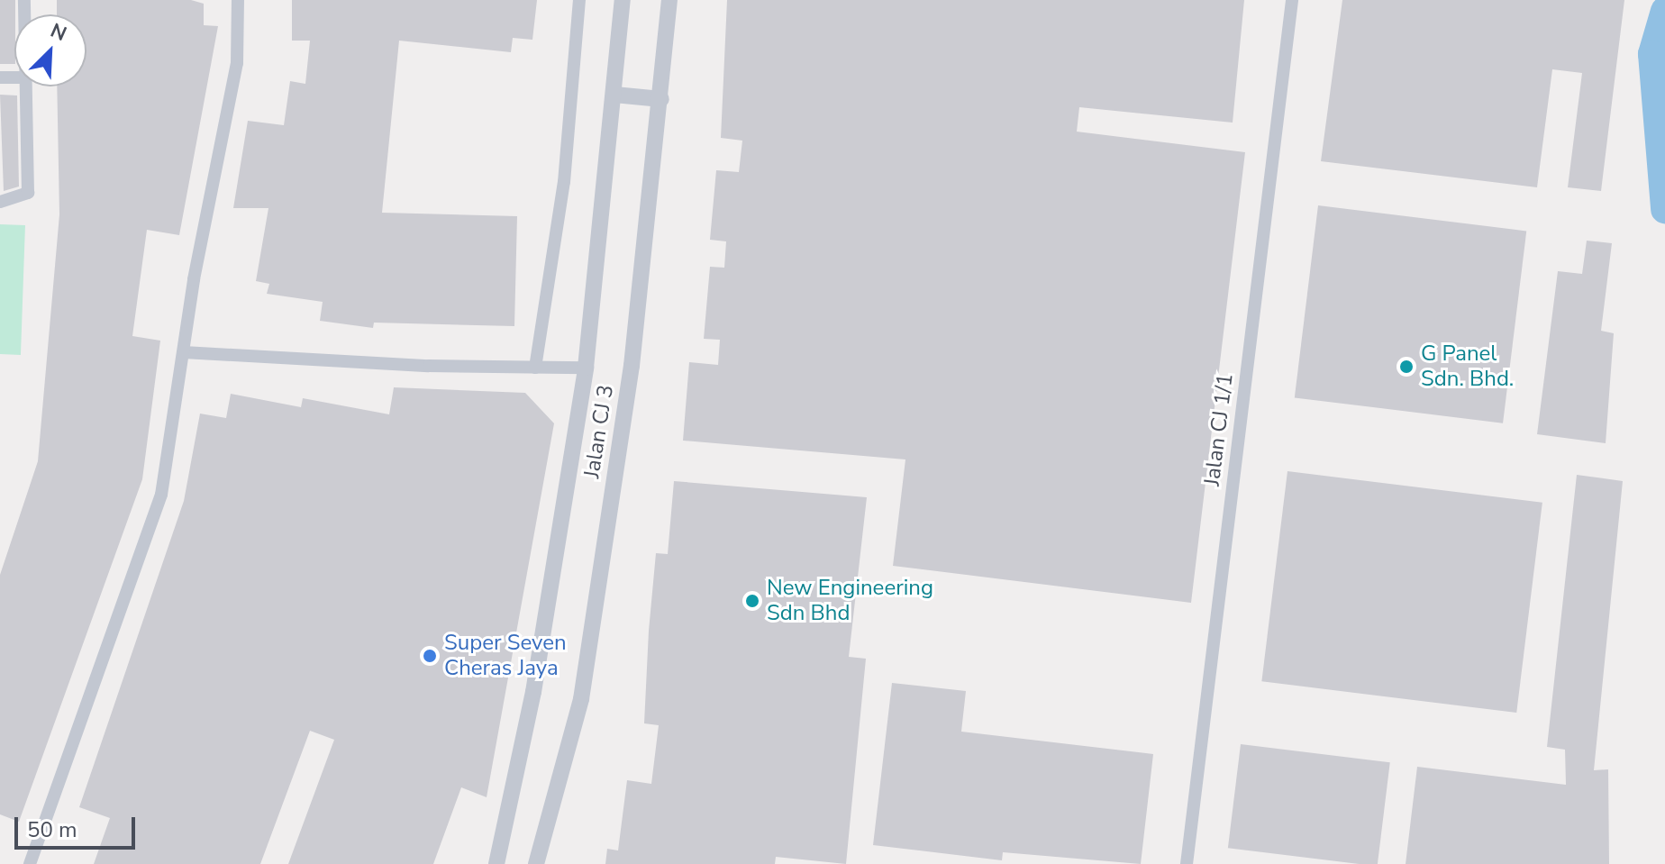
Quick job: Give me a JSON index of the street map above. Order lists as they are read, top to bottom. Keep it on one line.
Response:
{"streets":{"street":["Jalan CJ 1/1","Jalan CJ 3"]},"places":["G Panel Sdn. Bhd.","New Engineering Sdn Bhd","Super Seven Cheras Jaya"],"scale_bar":"50 m","north":"top right"}
